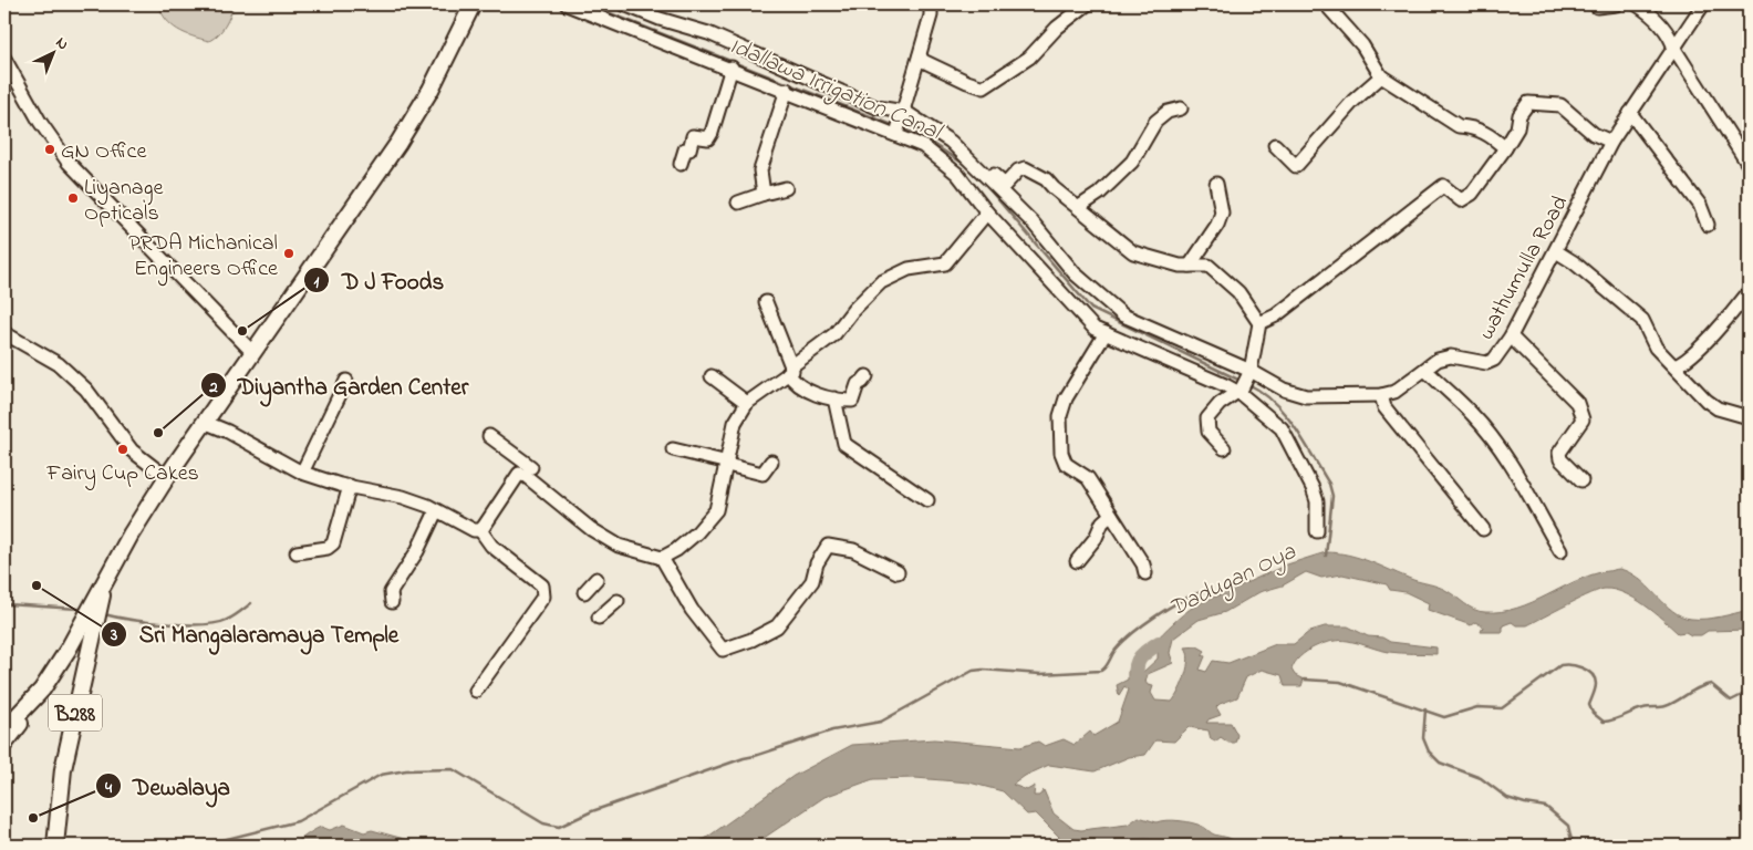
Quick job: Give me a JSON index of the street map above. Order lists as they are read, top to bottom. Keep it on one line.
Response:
{"streets":{"main road":["B288"],"street":["wathumulla Road"]},"water":["Idallawa Irrigation Canal","Dadugan Oya"],"places":["GN Office","Liyanage Opticals","PRDA Michanical Engineers Office","D J Foods","Diyantha Garden Center","Fairy Cup Cakes","Sri Mangalaramaya Temple","Dewalaya"],"north":"top right"}
